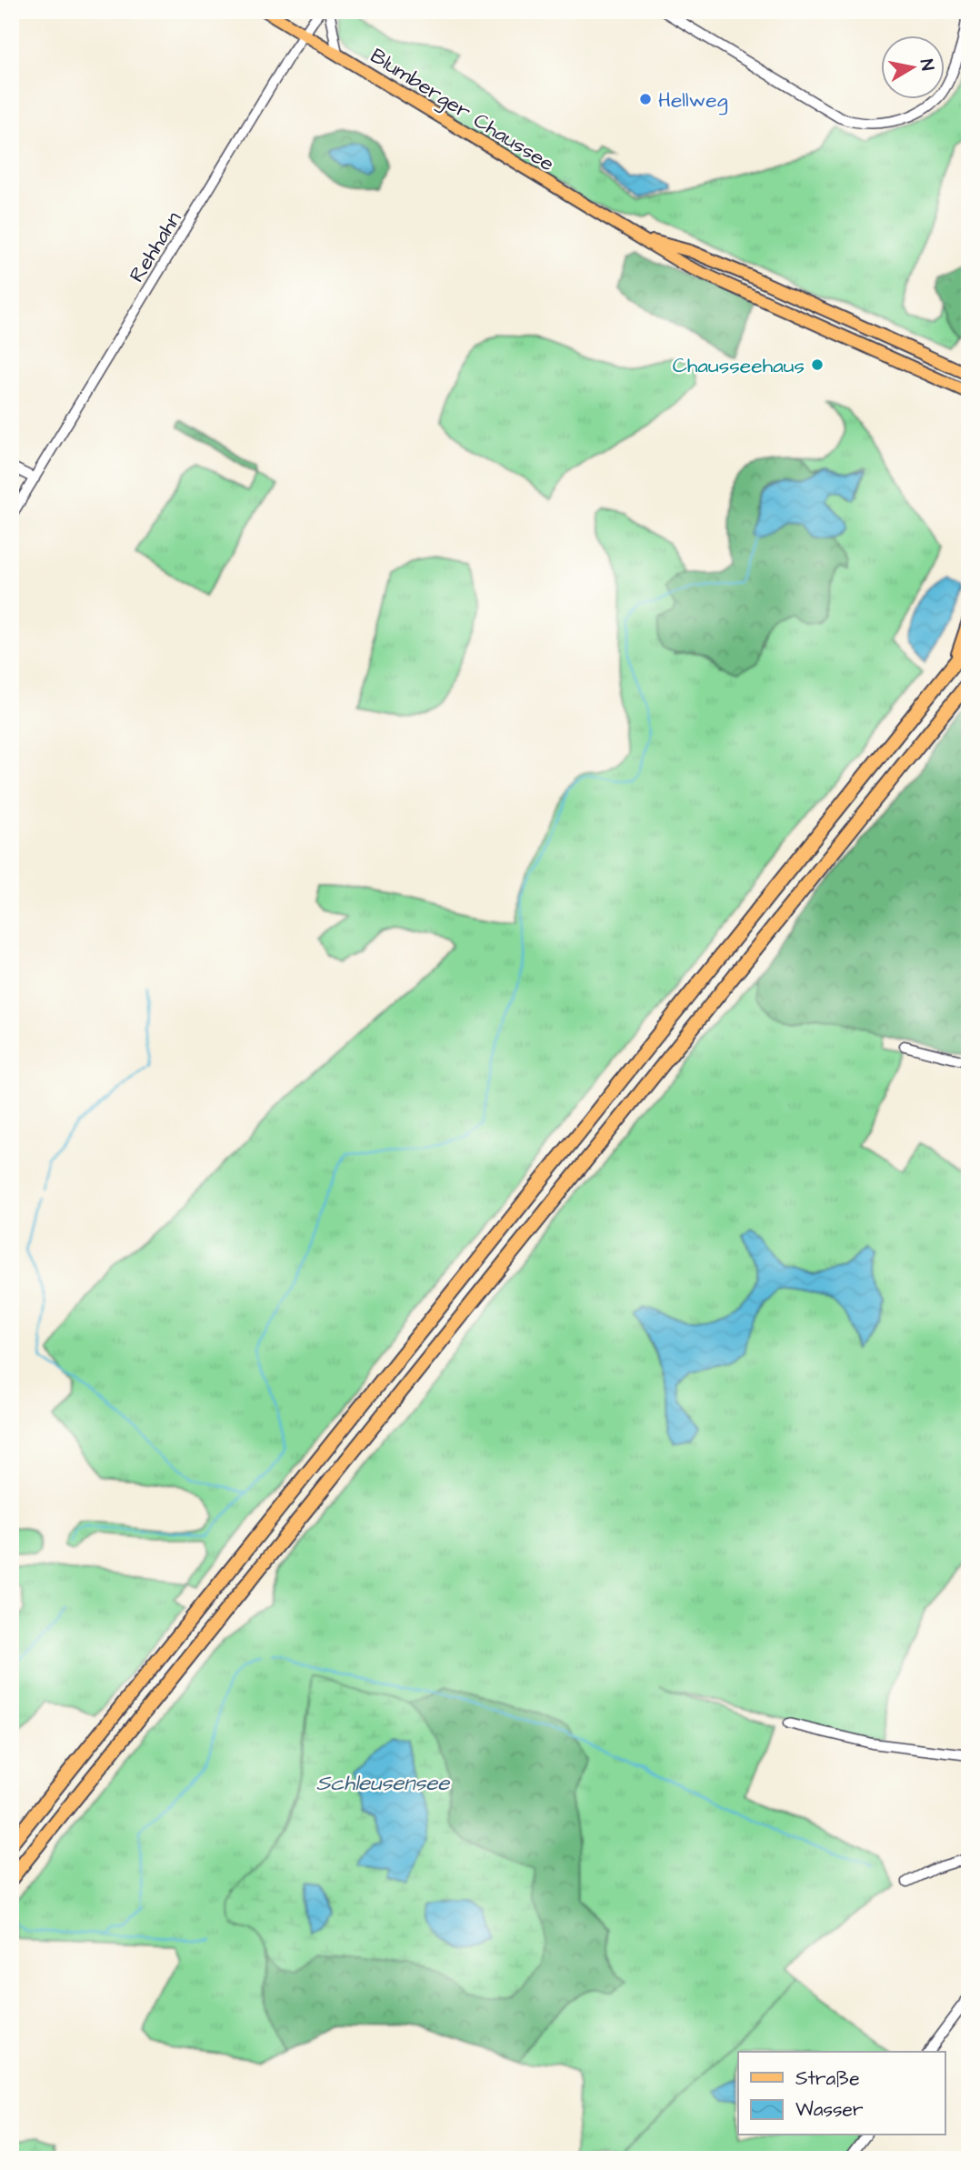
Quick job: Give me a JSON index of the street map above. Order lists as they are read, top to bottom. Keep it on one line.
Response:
{"streets":{"main road":["Blumberger Chaussee"],"street":["Rehhahn"]},"crossings":[["Blumberger Chaussee","Rehhahn"]],"water":["Schleusensee"],"places":["Hellweg","Chausseehaus"],"legend":["Straße","Wasser"],"north":"right"}
